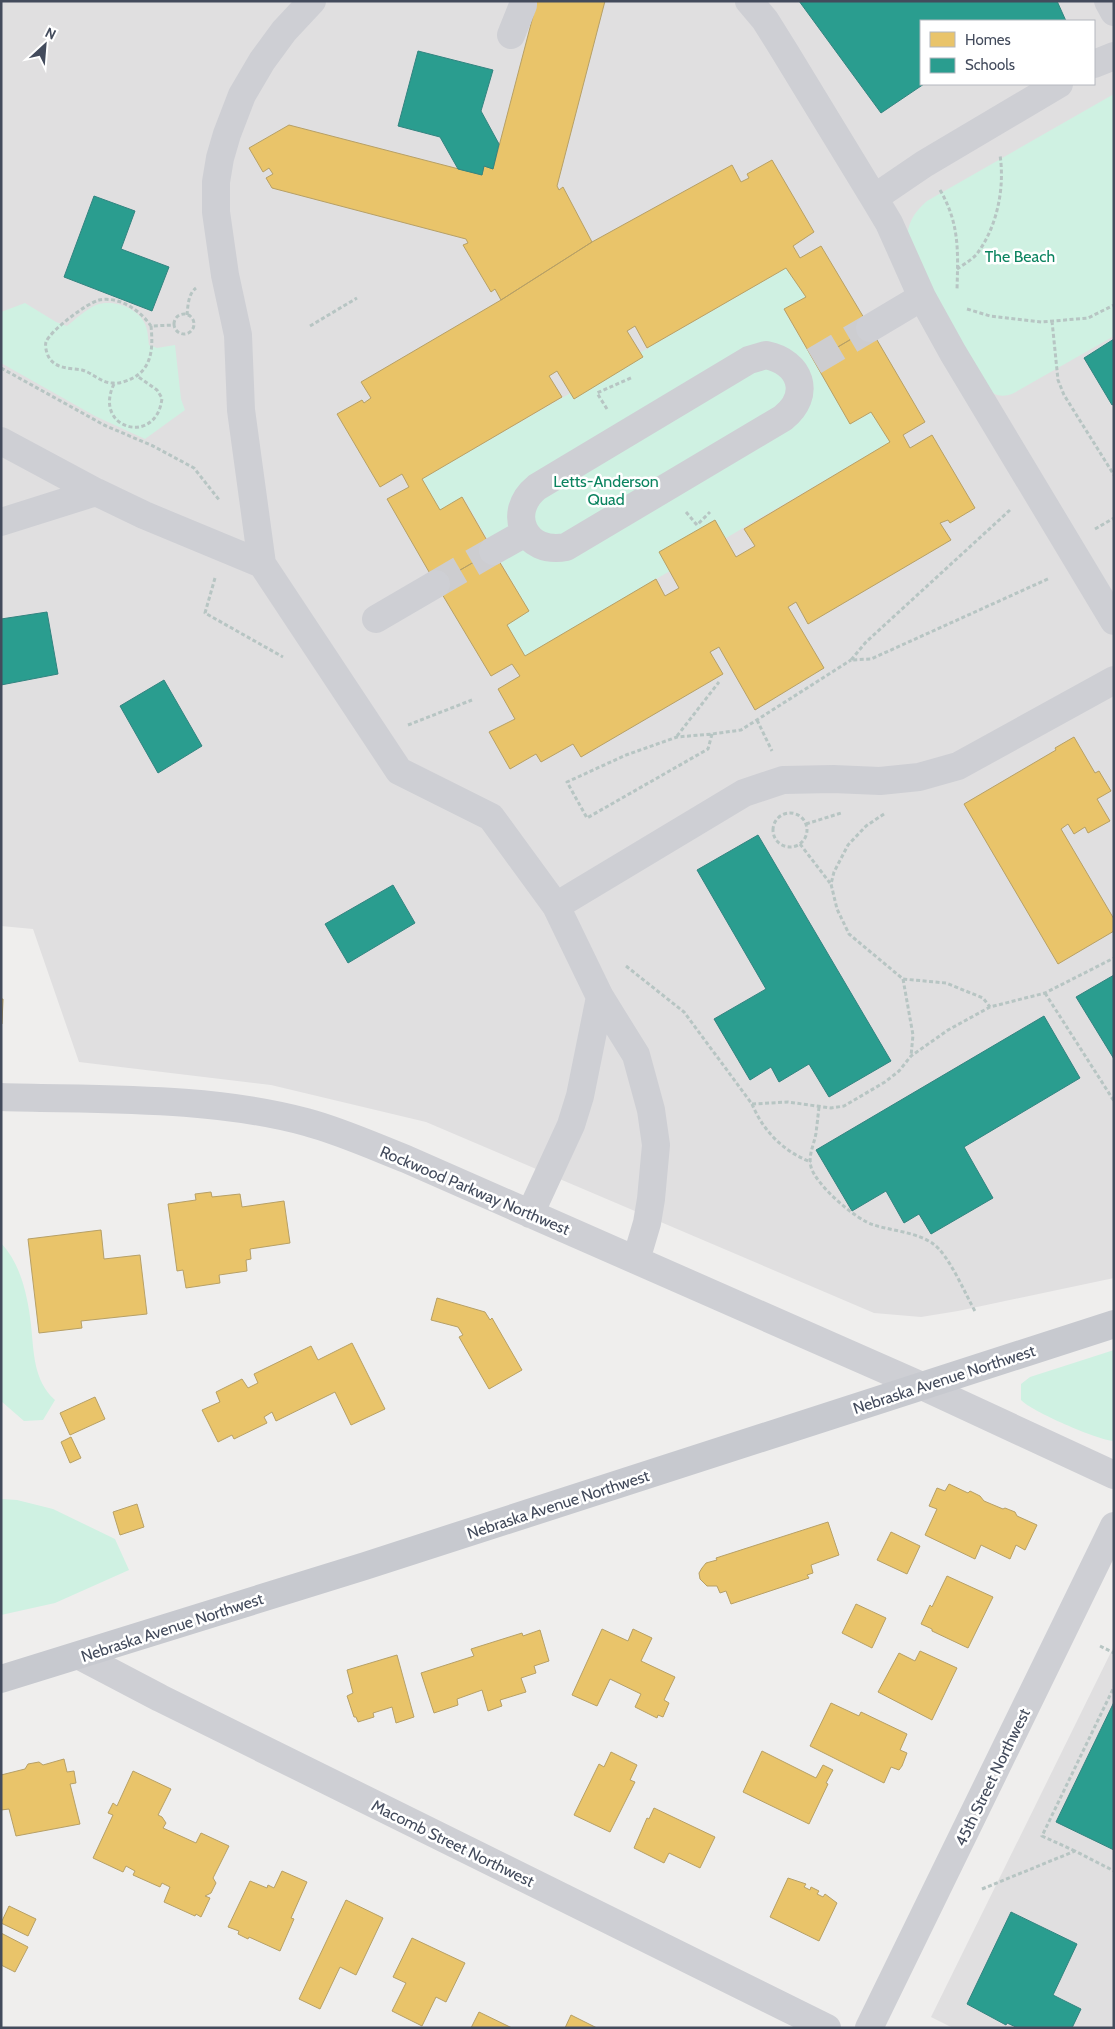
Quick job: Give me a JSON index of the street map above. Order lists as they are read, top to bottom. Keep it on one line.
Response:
{"streets":{"main road":["Nebraska Avenue Northwest"],"street":["Rockwood Parkway Northwest","45th Street Northwest","Macomb Street Northwest"]},"crossings":[["Rockwood Parkway Northwest","Nebraska Avenue Northwest"],["Nebraska Avenue Northwest","Macomb Street Northwest"]],"parks":["The Beach","Letts-Anderson Quad"],"legend":["Homes","Schools"],"north":"top right"}
